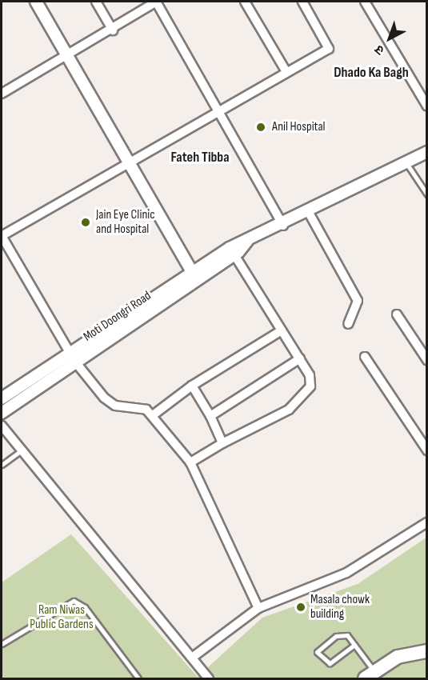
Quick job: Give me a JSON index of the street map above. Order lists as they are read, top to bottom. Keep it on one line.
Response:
{"streets":{"street":["Moti Doongri Road"]},"districts":["Dhado Ka Bagh","Fateh Tibba"],"parks":["Ram Niwas Public Gardens"],"places":["Anil Hospital","Jain Eye Clinic and Hospital","Masala chowk building"],"north":"bottom left"}
